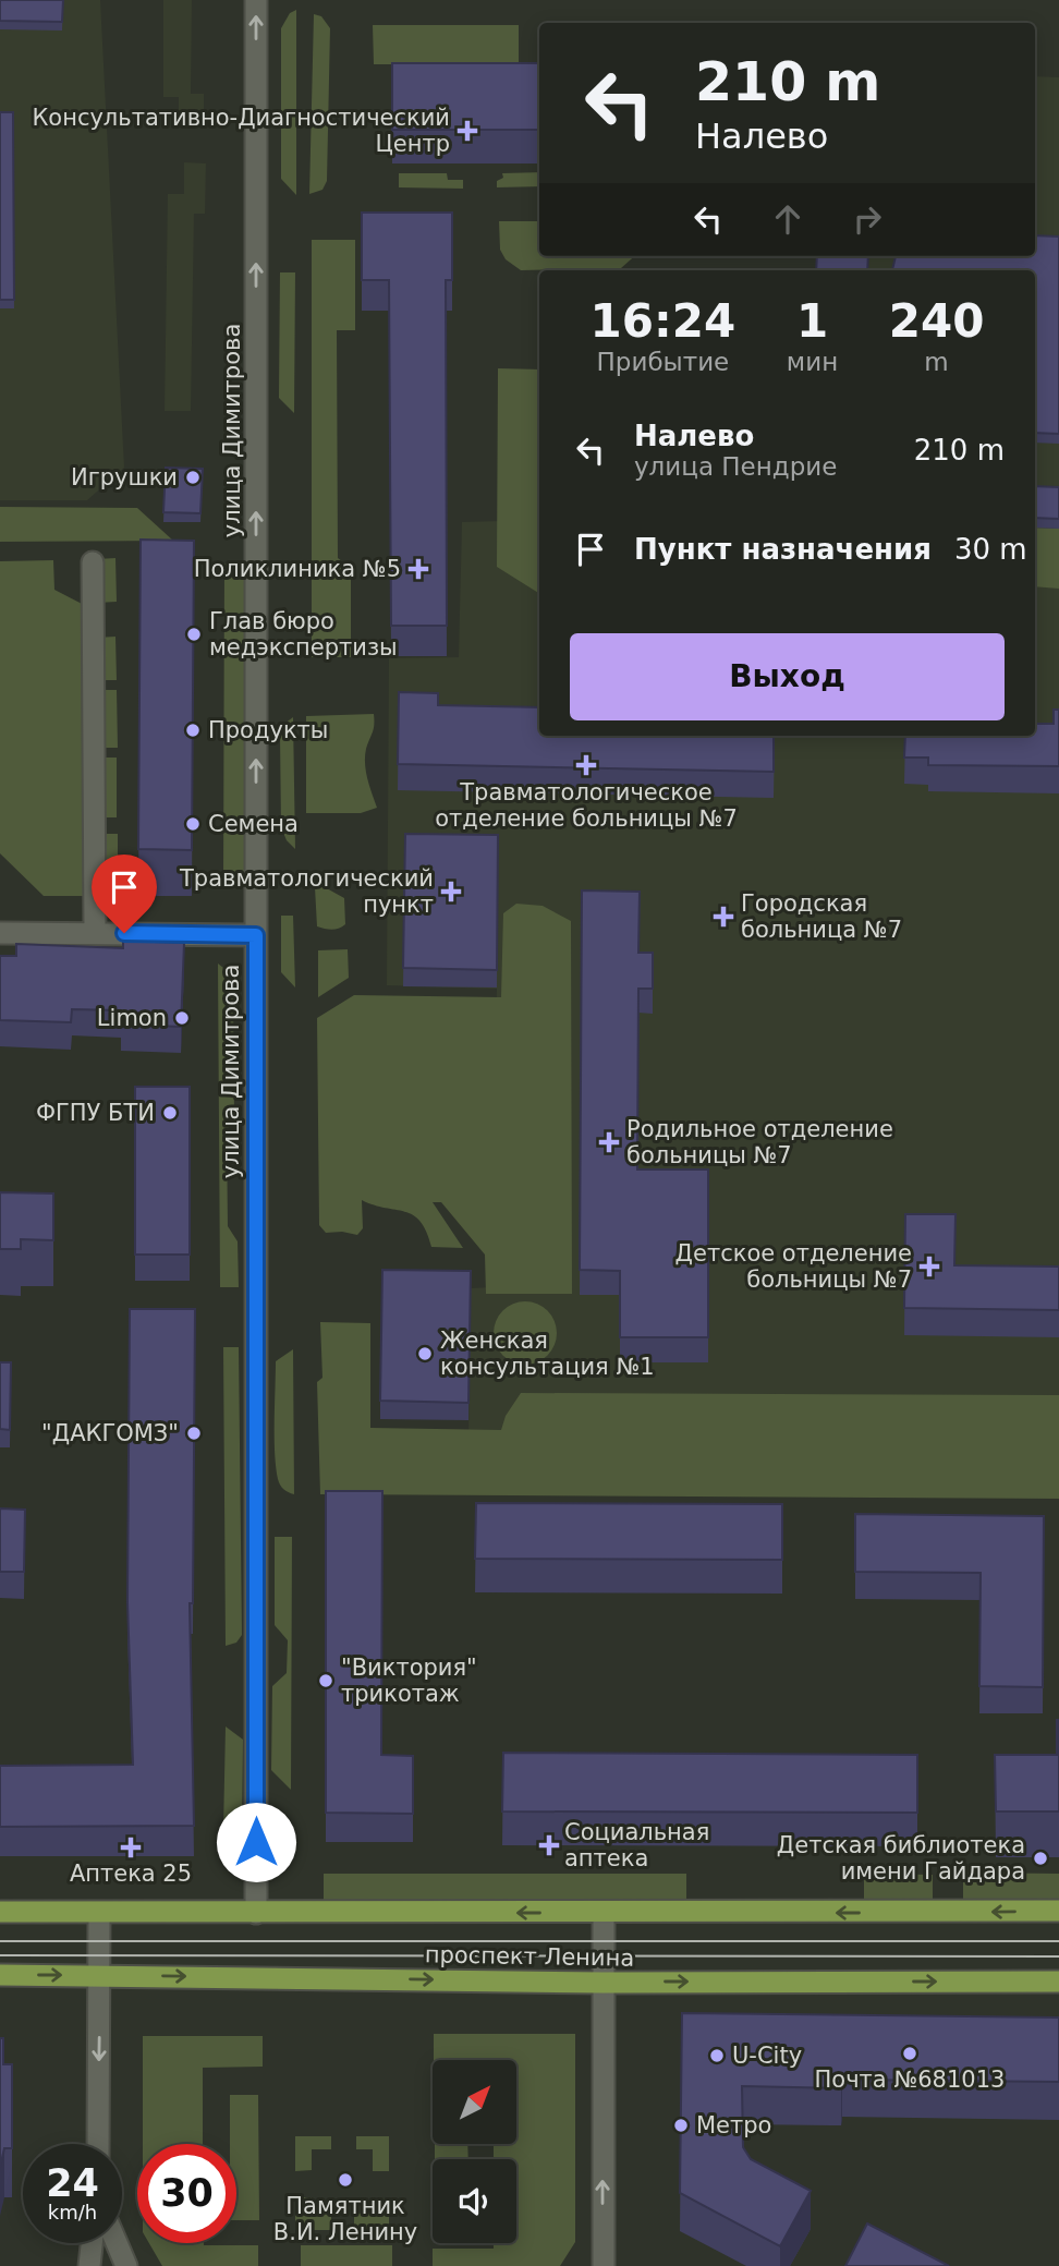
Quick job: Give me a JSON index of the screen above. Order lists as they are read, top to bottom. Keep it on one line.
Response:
{"streets":{"highway":["проспект Ленина"],"street":["улица Димитрова"]},"crossings":[["улица Димитрова","проспект Ленина"]],"places":{"health":["Консультативно-Диагностический Центр","Поликлиника №5","Травматологическое отделение больницы №7","Травматологический пункт","Городская больница №7","Родильное отделение больницы №7","Детское отделение больницы №7","Социальная аптека","Аптека 25"],"other":["Игрушки","Глав бюро медэкспертизы","Продукты","Семена","Limon","ФГПУ БТИ","Женская консультация №1","\"ДАКГОМЗ\"","\"Виктория\" трикотаж","Детская библиотека имени Гайдара","Почта №681013","U-City","Метро","Памятник В.И. Ленину"]},"north":"top right","page":{"turn":["210 m","Налево"],"eta":["16:24","Прибытие","1","мин","240","m"],"list":[{"name":"Налево","note":"улица Пендрие","value":"210 m"},{"name":"Пункт назначения","value":"30 m"}],"buttons":"Выход","speed":"24 km/h","limit":"30"}}
